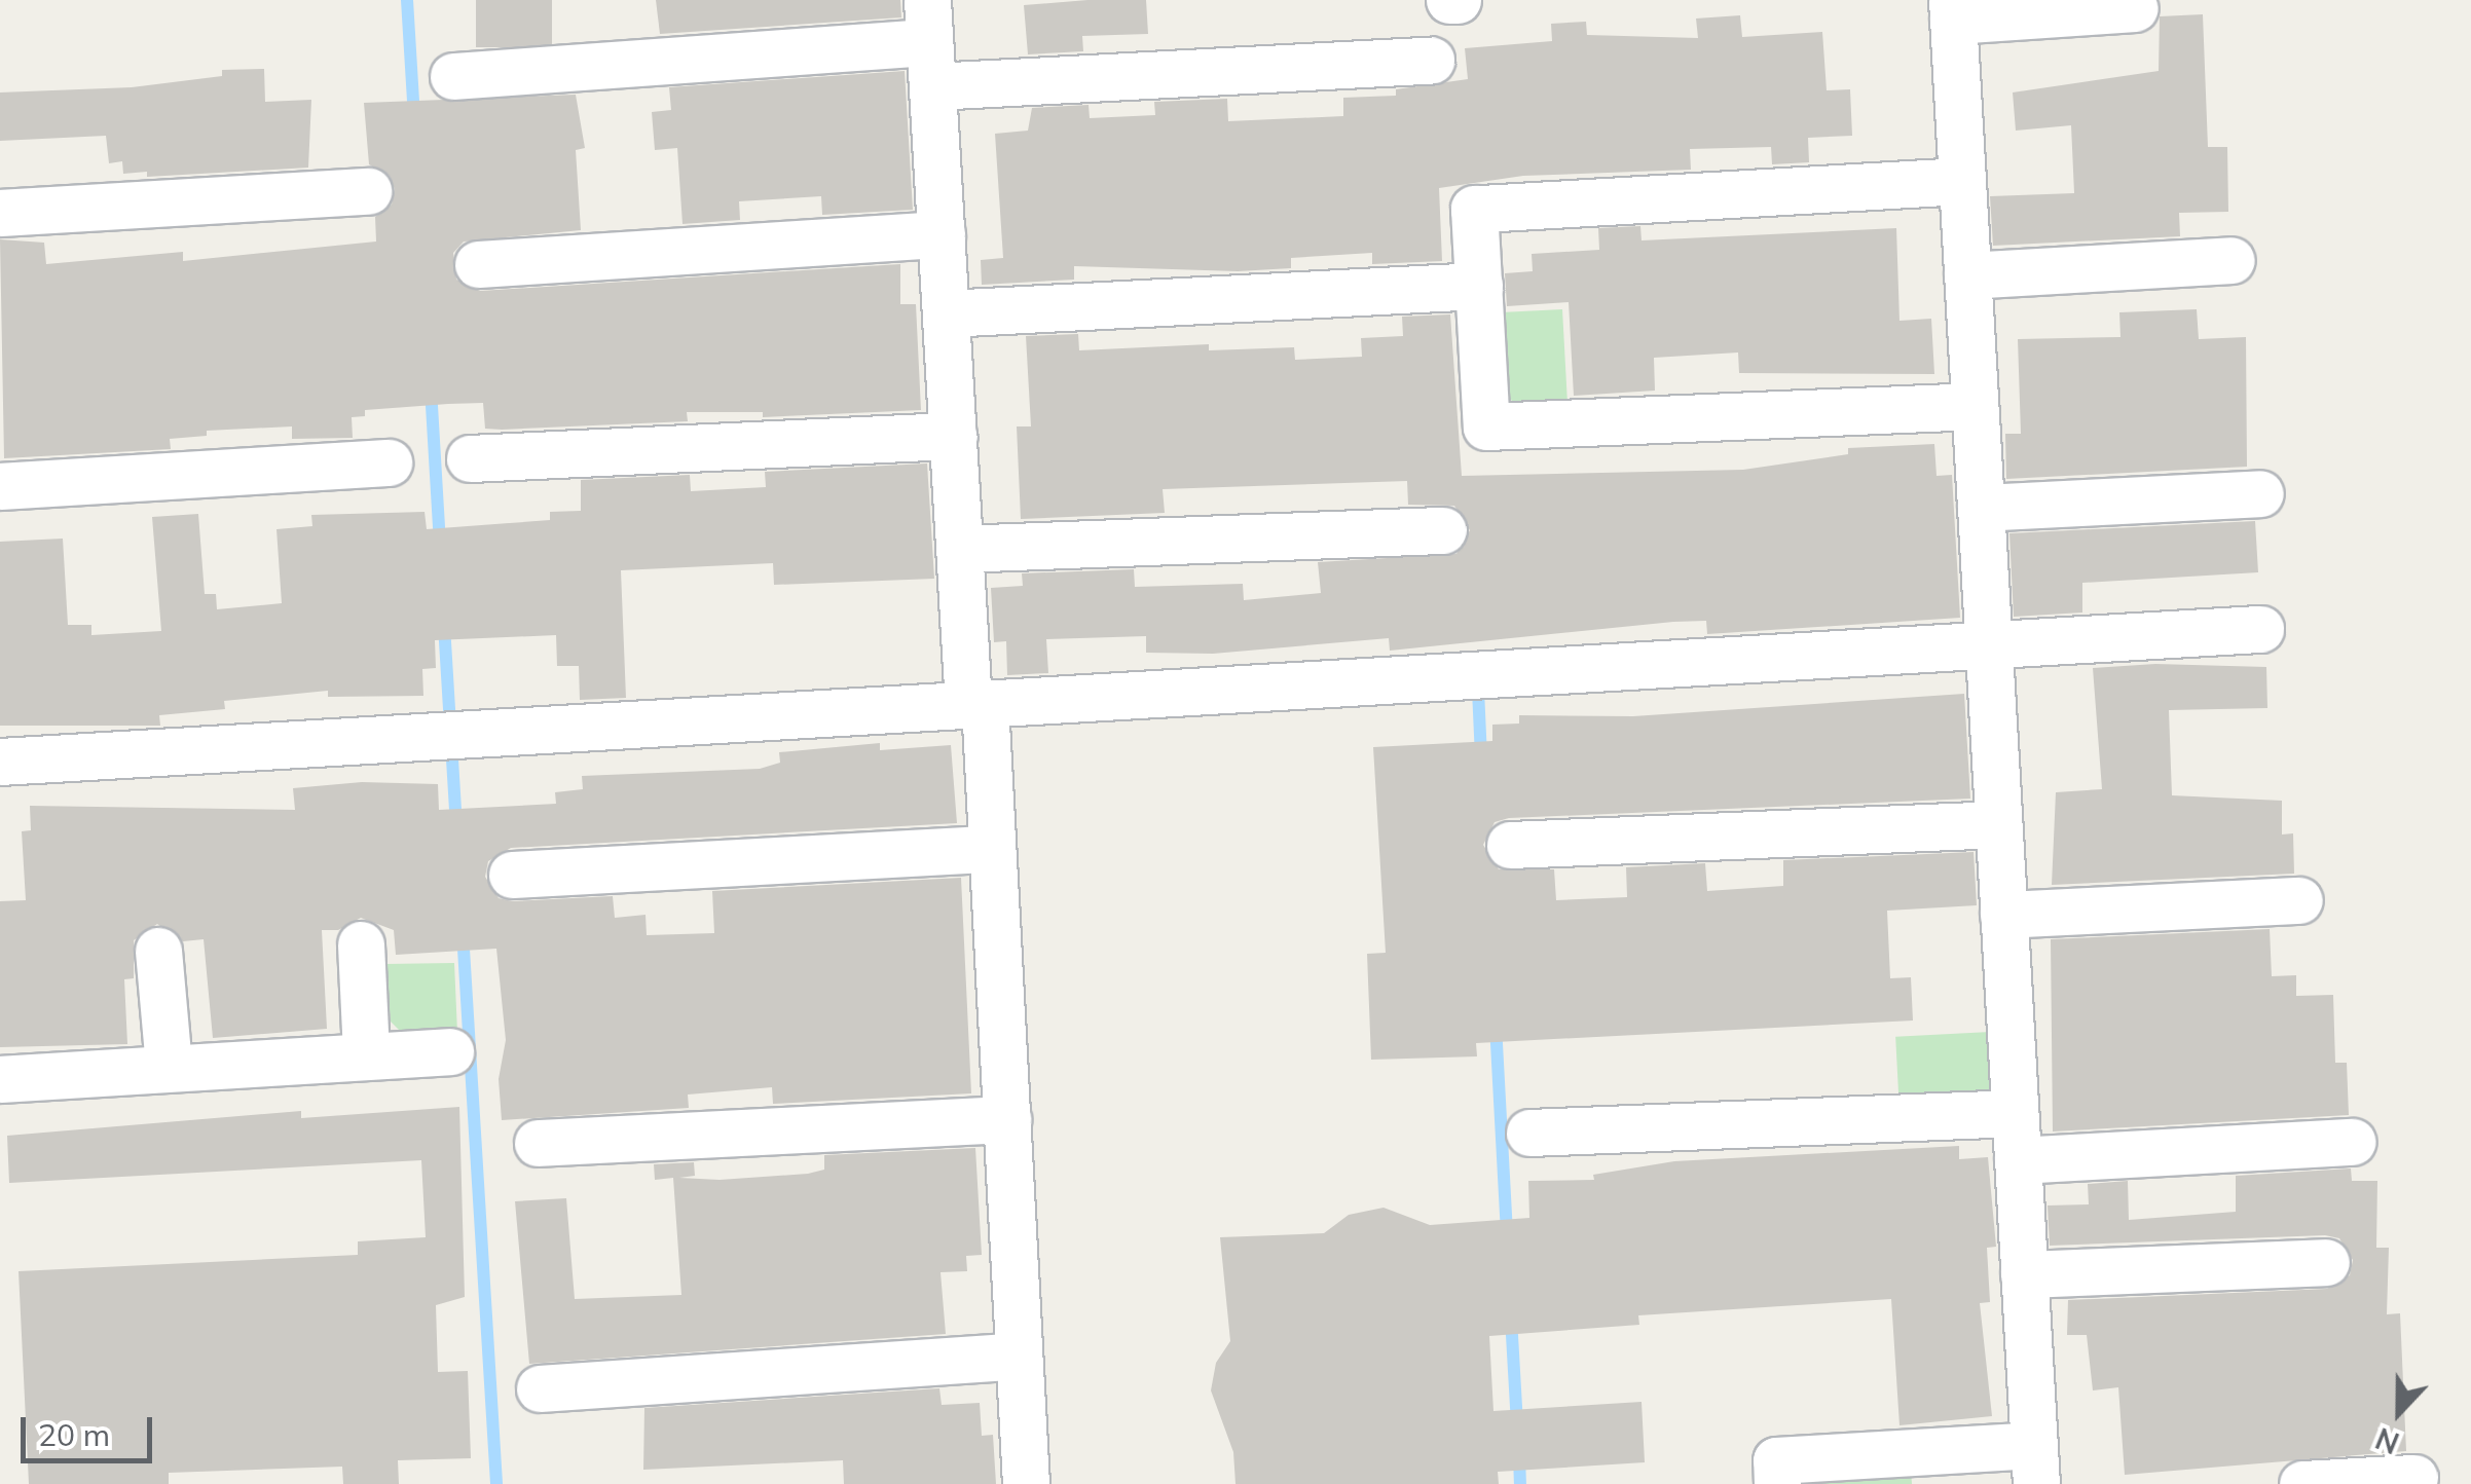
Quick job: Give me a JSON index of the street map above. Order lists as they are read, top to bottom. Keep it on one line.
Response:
{"scale_bar":"20 m","north":"bottom"}
